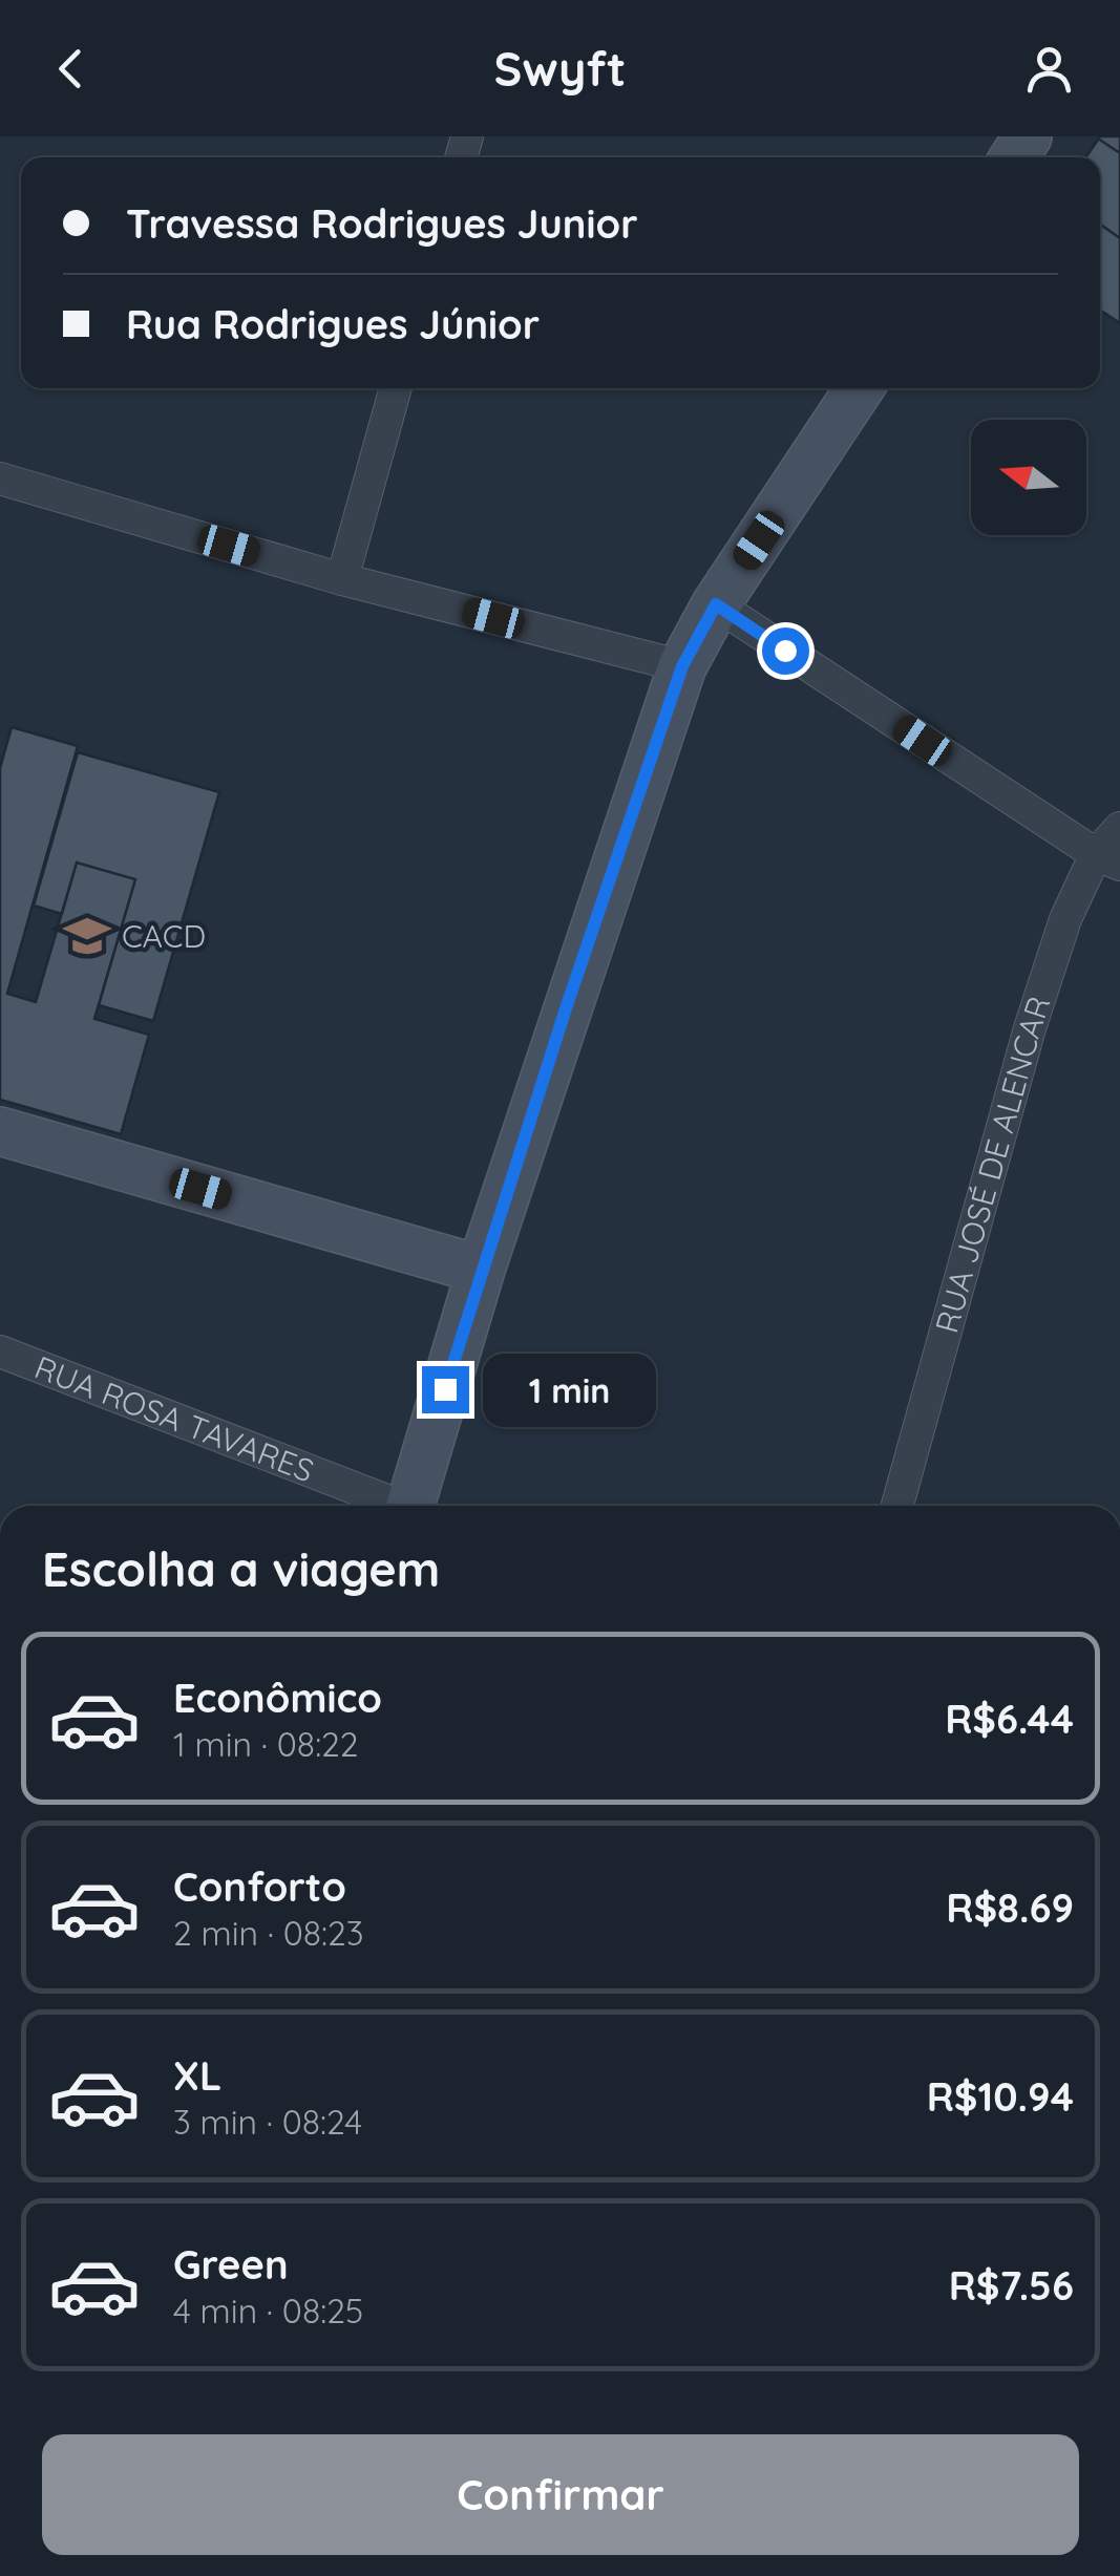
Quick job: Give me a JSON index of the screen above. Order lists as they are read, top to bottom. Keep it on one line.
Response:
{"streets":{"street":["RUA JOSÉ DE ALENCAR","RUA ROSA TAVARES"]},"places":{"school or university":["CACD"]},"north":"left","page":{"header":"Swyft","banner":["Travessa Rodrigues Junior","Rua Rodrigues Júnior"],"bubble":"1 min","heading":"Escolha a viagem","list":[{"name":"Econômico","note":"1 min · 08:22","value":"R$6.44"},{"name":"Conforto","note":"2 min · 08:23","value":"R$8.69"},{"name":"XL","note":"3 min · 08:24","value":"R$10.94"},{"name":"Green","note":"4 min · 08:25","value":"R$7.56"}],"buttons":"Confirmar"}}
